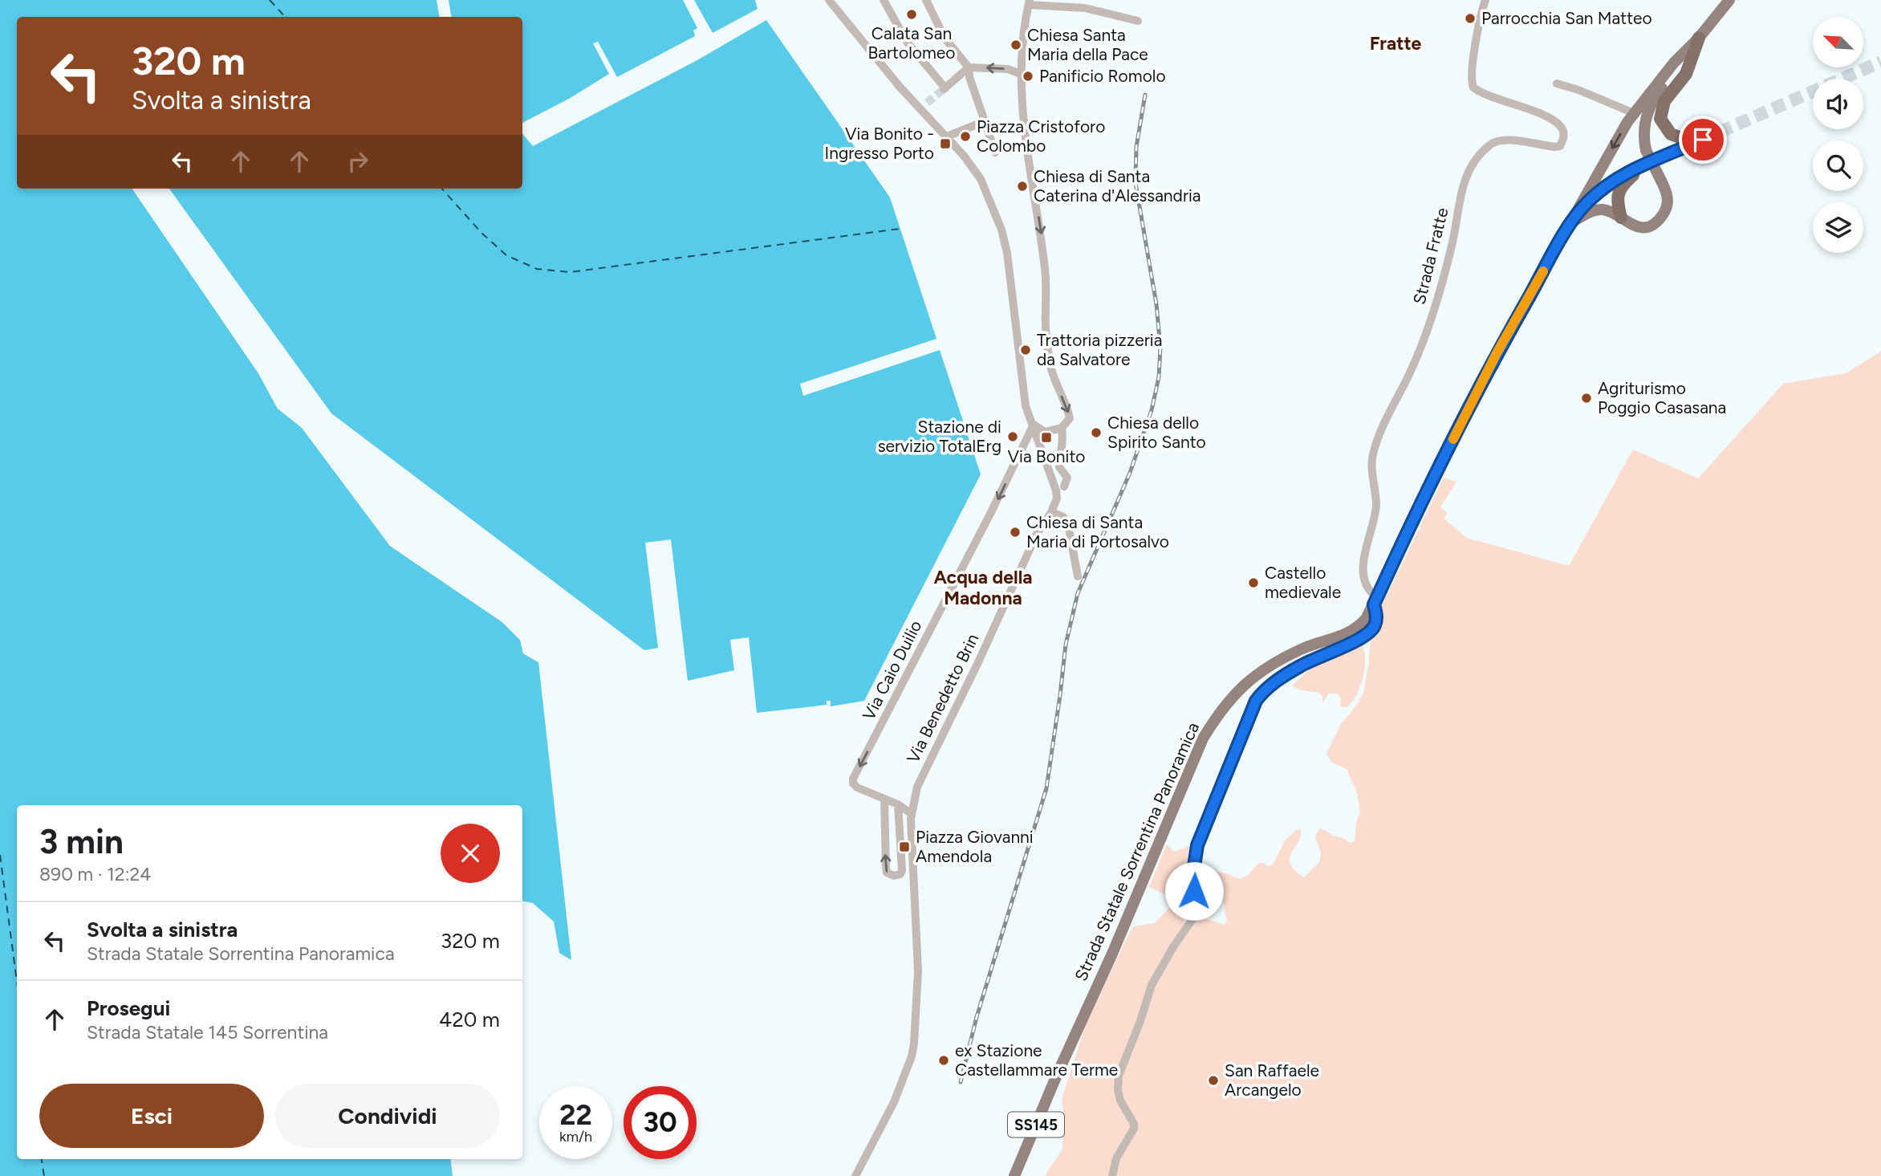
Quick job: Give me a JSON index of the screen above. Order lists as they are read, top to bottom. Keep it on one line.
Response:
{"streets":{"highway":["SS145"],"main road":["Strada Statale Sorrentina Panoramica"],"street":["Strada Fratte","Via Caio Duilio","Via Benedetto Brin"]},"crossings":[["Strada Fratte","Strada Statale Sorrentina Panoramica"],["Via Caio Duilio","Via Benedetto Brin"],["Strada Statale Sorrentina Panoramica","SS145"]],"one_way":["Via Caio Duilio"],"districts":["Fratte","Acqua della Madonna"],"places":{"other":["Calata San Bartolomeo","Parrocchia San Matteo","Chiesa Santa Maria della Pace","Panificio Romolo","Piazza Cristoforo Colombo","Chiesa di Santa Caterina d'Alessandria","Trattoria pizzeria da Salvatore","Agriturismo Poggio Casasana","Chiesa dello Spirito Santo","Stazione di servizio TotalErg","Chiesa di Santa Maria di Portosalvo","Castello medievale","ex Stazione Castellammare Terme","San Raffaele Arcangelo"],"transit":["Via Bonito - Ingresso Porto","Via Bonito","Piazza Giovanni Amendola"]},"north":"top left","page":{"turn":["320 m","Svolta a sinistra"],"heading":["3 min","890 m · 12:24"],"list":[{"name":"Svolta a sinistra","note":"Strada Statale Sorrentina Panoramica","value":"320 m"},{"name":"Prosegui","note":"Strada Statale 145 Sorrentina","value":"420 m"}],"buttons":["Esci","Condividi"],"speed":"22 km/h","limit":"30"}}
